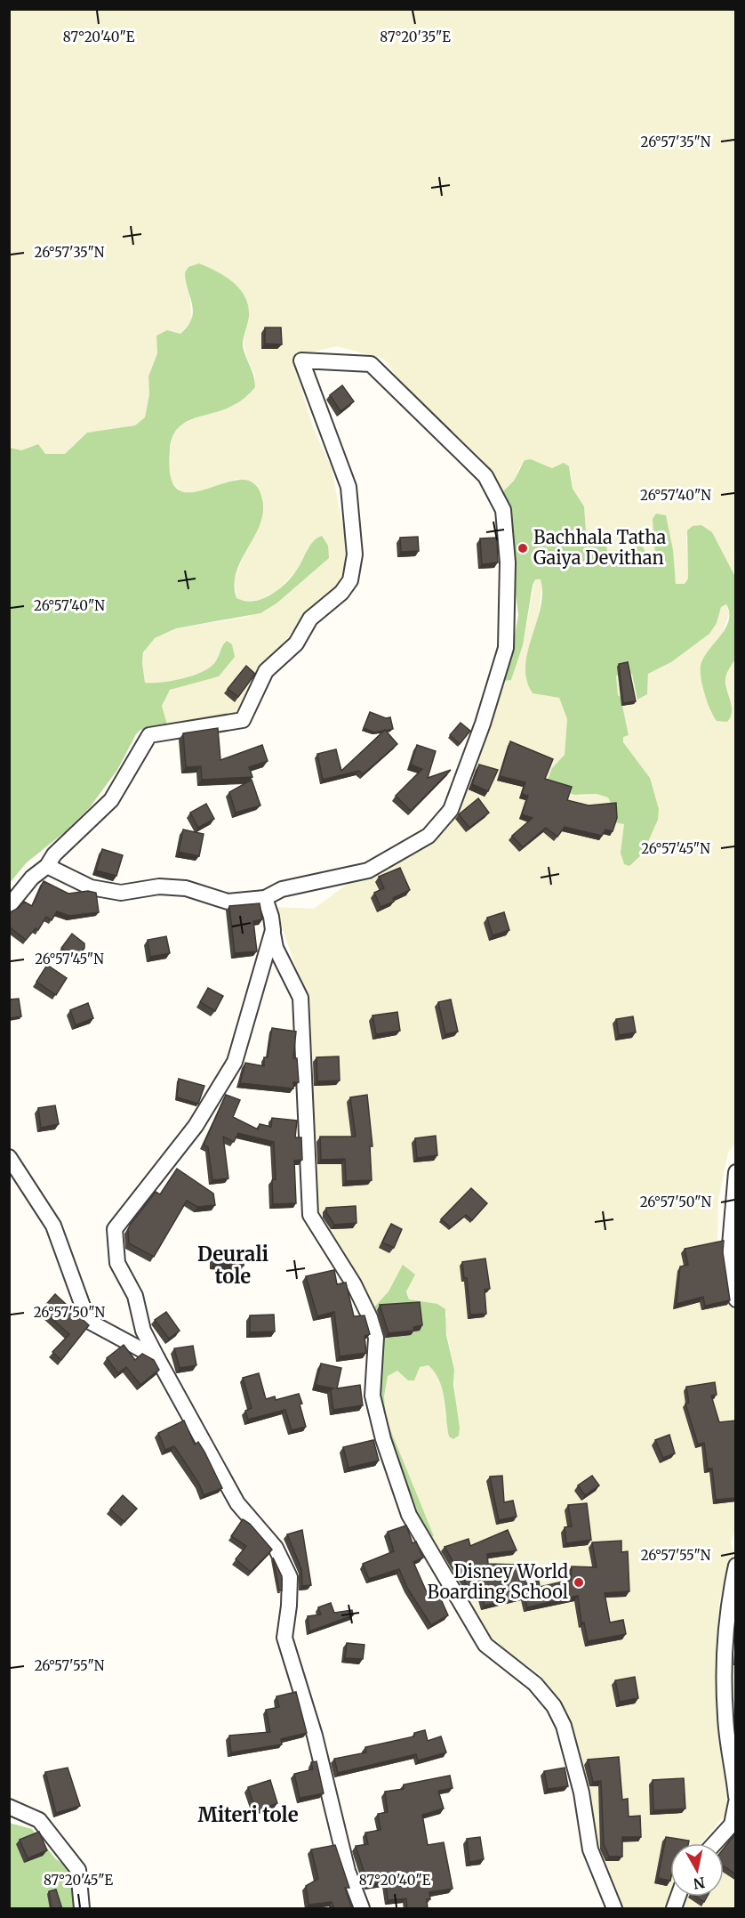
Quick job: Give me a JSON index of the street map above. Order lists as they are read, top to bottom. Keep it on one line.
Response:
{"districts":["Deurali tole","Miteri tole"],"places":["Bachhala Tatha Gaiya Devithan","Disney World Boarding School"],"north":"bottom","coordinates":["87°20'40\"E","87°20'35\"E","26°57'35\"N","26°57'40\"N","26°57'45\"N","26°57'50\"N","26°57'55\"N","87°20'45\"E"]}
